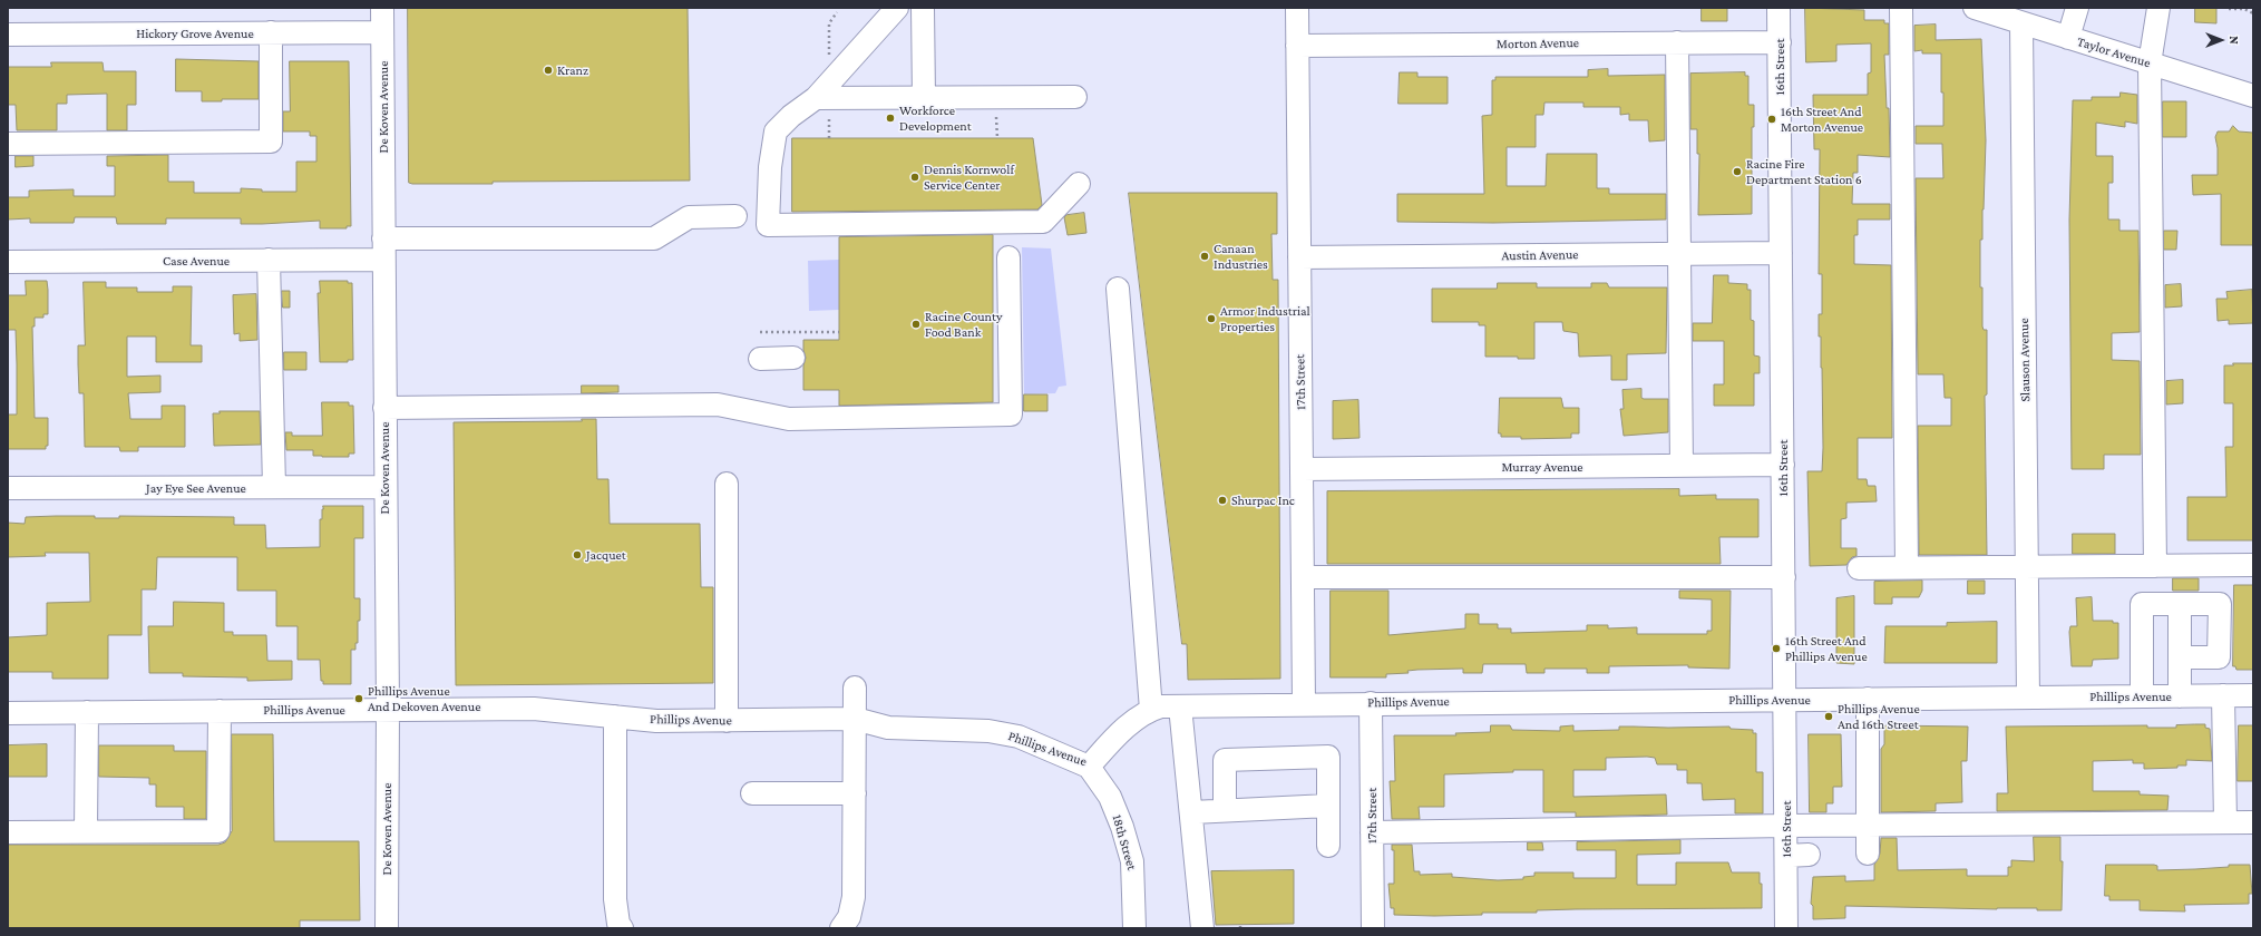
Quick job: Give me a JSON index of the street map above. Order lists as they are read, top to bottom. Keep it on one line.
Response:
{"streets":{"street":["Hickory Grove Avenue","Morton Avenue","Taylor Avenue","16th Street","De Koven Avenue","Austin Avenue","Case Avenue","Slauson Avenue","17th Street","Murray Avenue","Jay Eye See Avenue","Phillips Avenue","18th Street"]},"crossings":[["Hickory Grove Avenue","De Koven Avenue"],["Morton Avenue","16th Street"],["Morton Avenue","17th Street"],["Taylor Avenue","Slauson Avenue"],["16th Street","Austin Avenue"],["16th Street","Murray Avenue"],["16th Street","Phillips Avenue"],["De Koven Avenue","Case Avenue"],["De Koven Avenue","Jay Eye See Avenue"],["De Koven Avenue","Phillips Avenue"],["Austin Avenue","17th Street"],["Slauson Avenue","Phillips Avenue"],["17th Street","Murray Avenue"],["17th Street","Phillips Avenue"],["Phillips Avenue","18th Street"]],"places":["Kranz","Workforce Development","16th Street And Morton Avenue","Racine Fire Department Station 6","Dennis Kornwolf Service Center","Canaan Industries","Armor Industrial Properties","Racine County Food Bank","Shurpac Inc","Jacquet","16th Street And Phillips Avenue","Phillips Avenue And Dekoven Avenue","Phillips Avenue And 16th Street"],"north":"right"}
